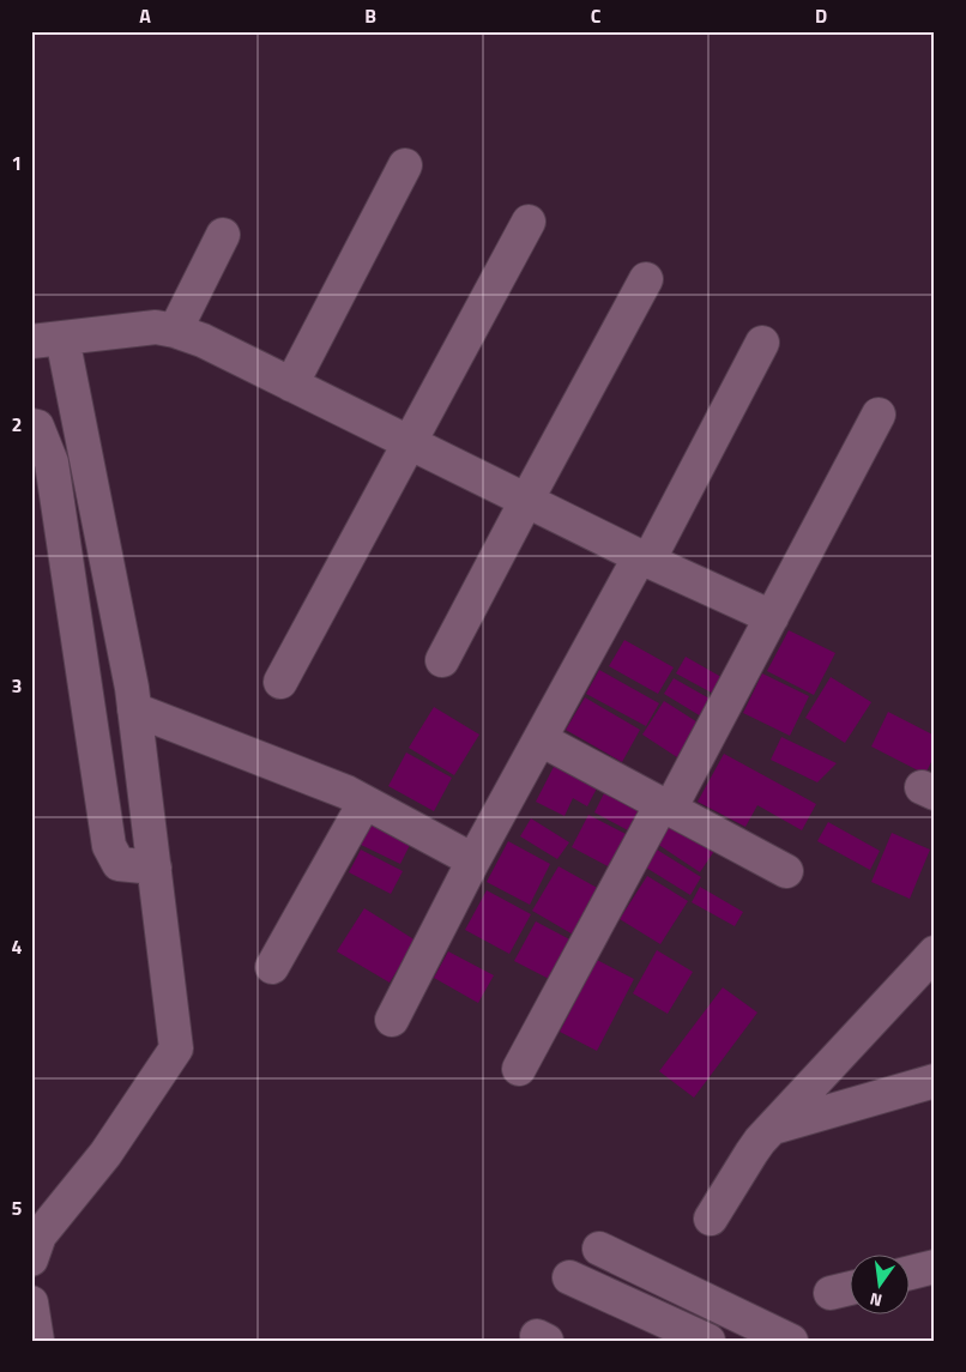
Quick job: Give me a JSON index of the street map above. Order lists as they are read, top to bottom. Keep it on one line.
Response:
{"north":"bottom","grid":{"columns":["A","B","C","D"],"rows":["1","2","3","4","5"]}}
